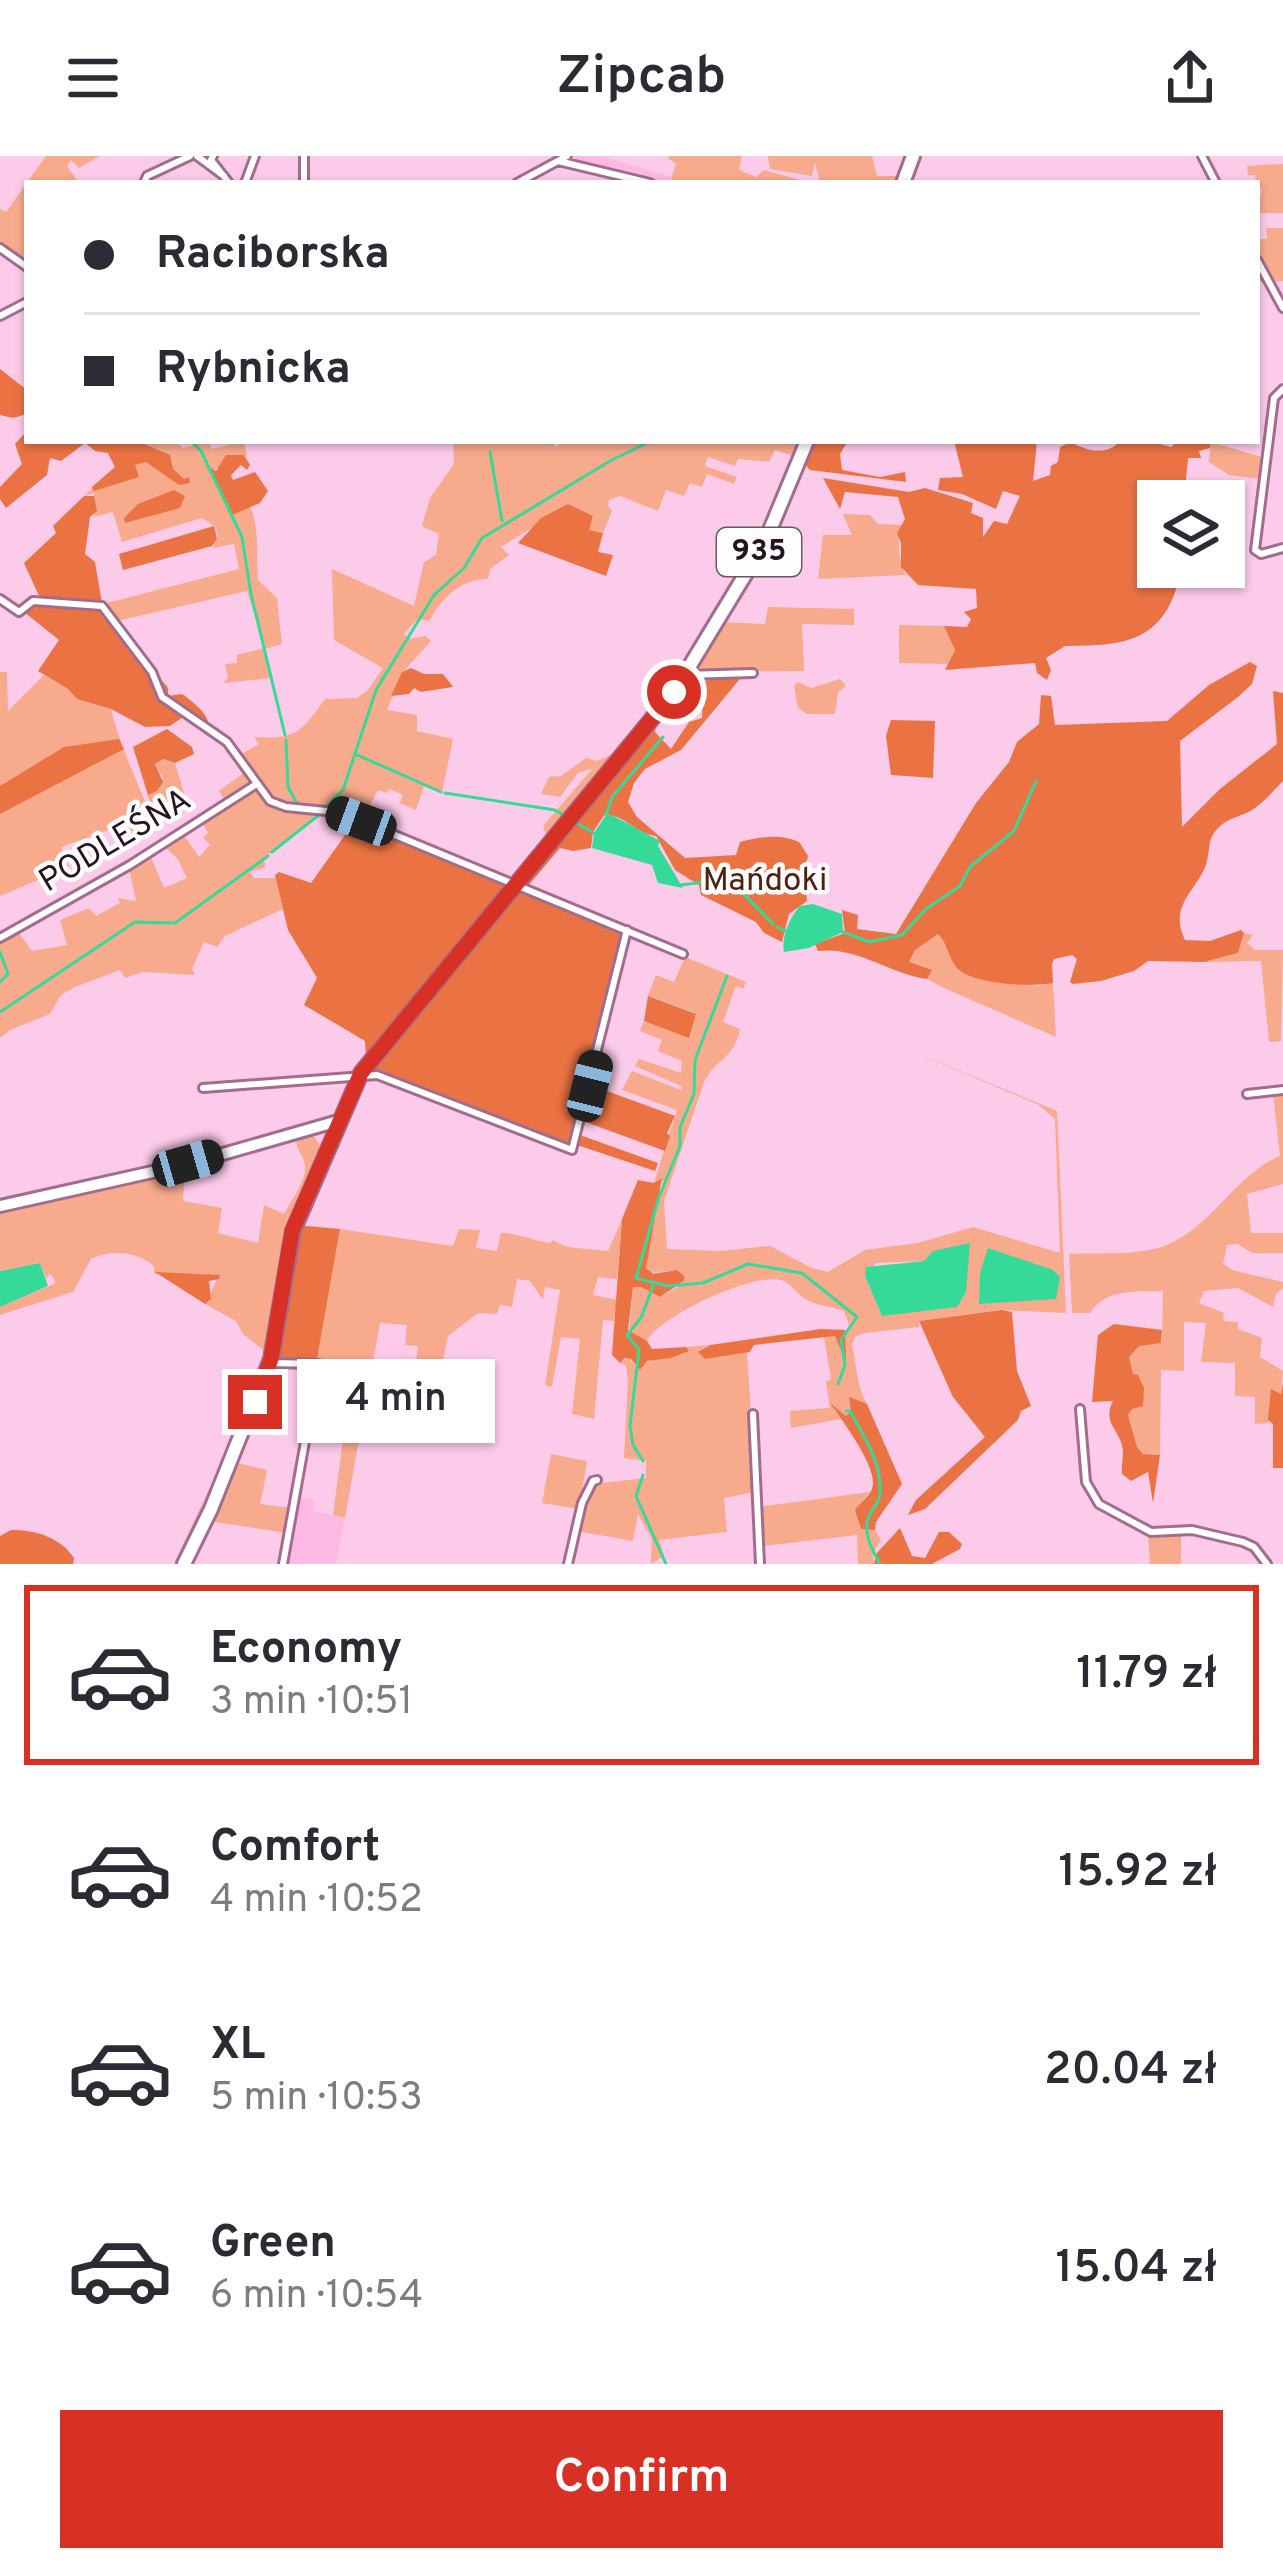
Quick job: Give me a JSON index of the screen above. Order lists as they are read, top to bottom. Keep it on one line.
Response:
{"streets":{"main road":["935"],"street":["PODLEŚNA"]},"parks":["Mańdoki"],"page":{"header":"Zipcab","banner":["Raciborska","Rybnicka"],"bubble":"4 min","list":[{"name":"Economy","note":"3 min · 10:51","value":"11.79 zł"},{"name":"Comfort","note":"4 min · 10:52","value":"15.92 zł"},{"name":"XL","note":"5 min · 10:53","value":"20.04 zł"},{"name":"Green","note":"6 min · 10:54","value":"15.04 zł"}],"buttons":"Confirm"}}
